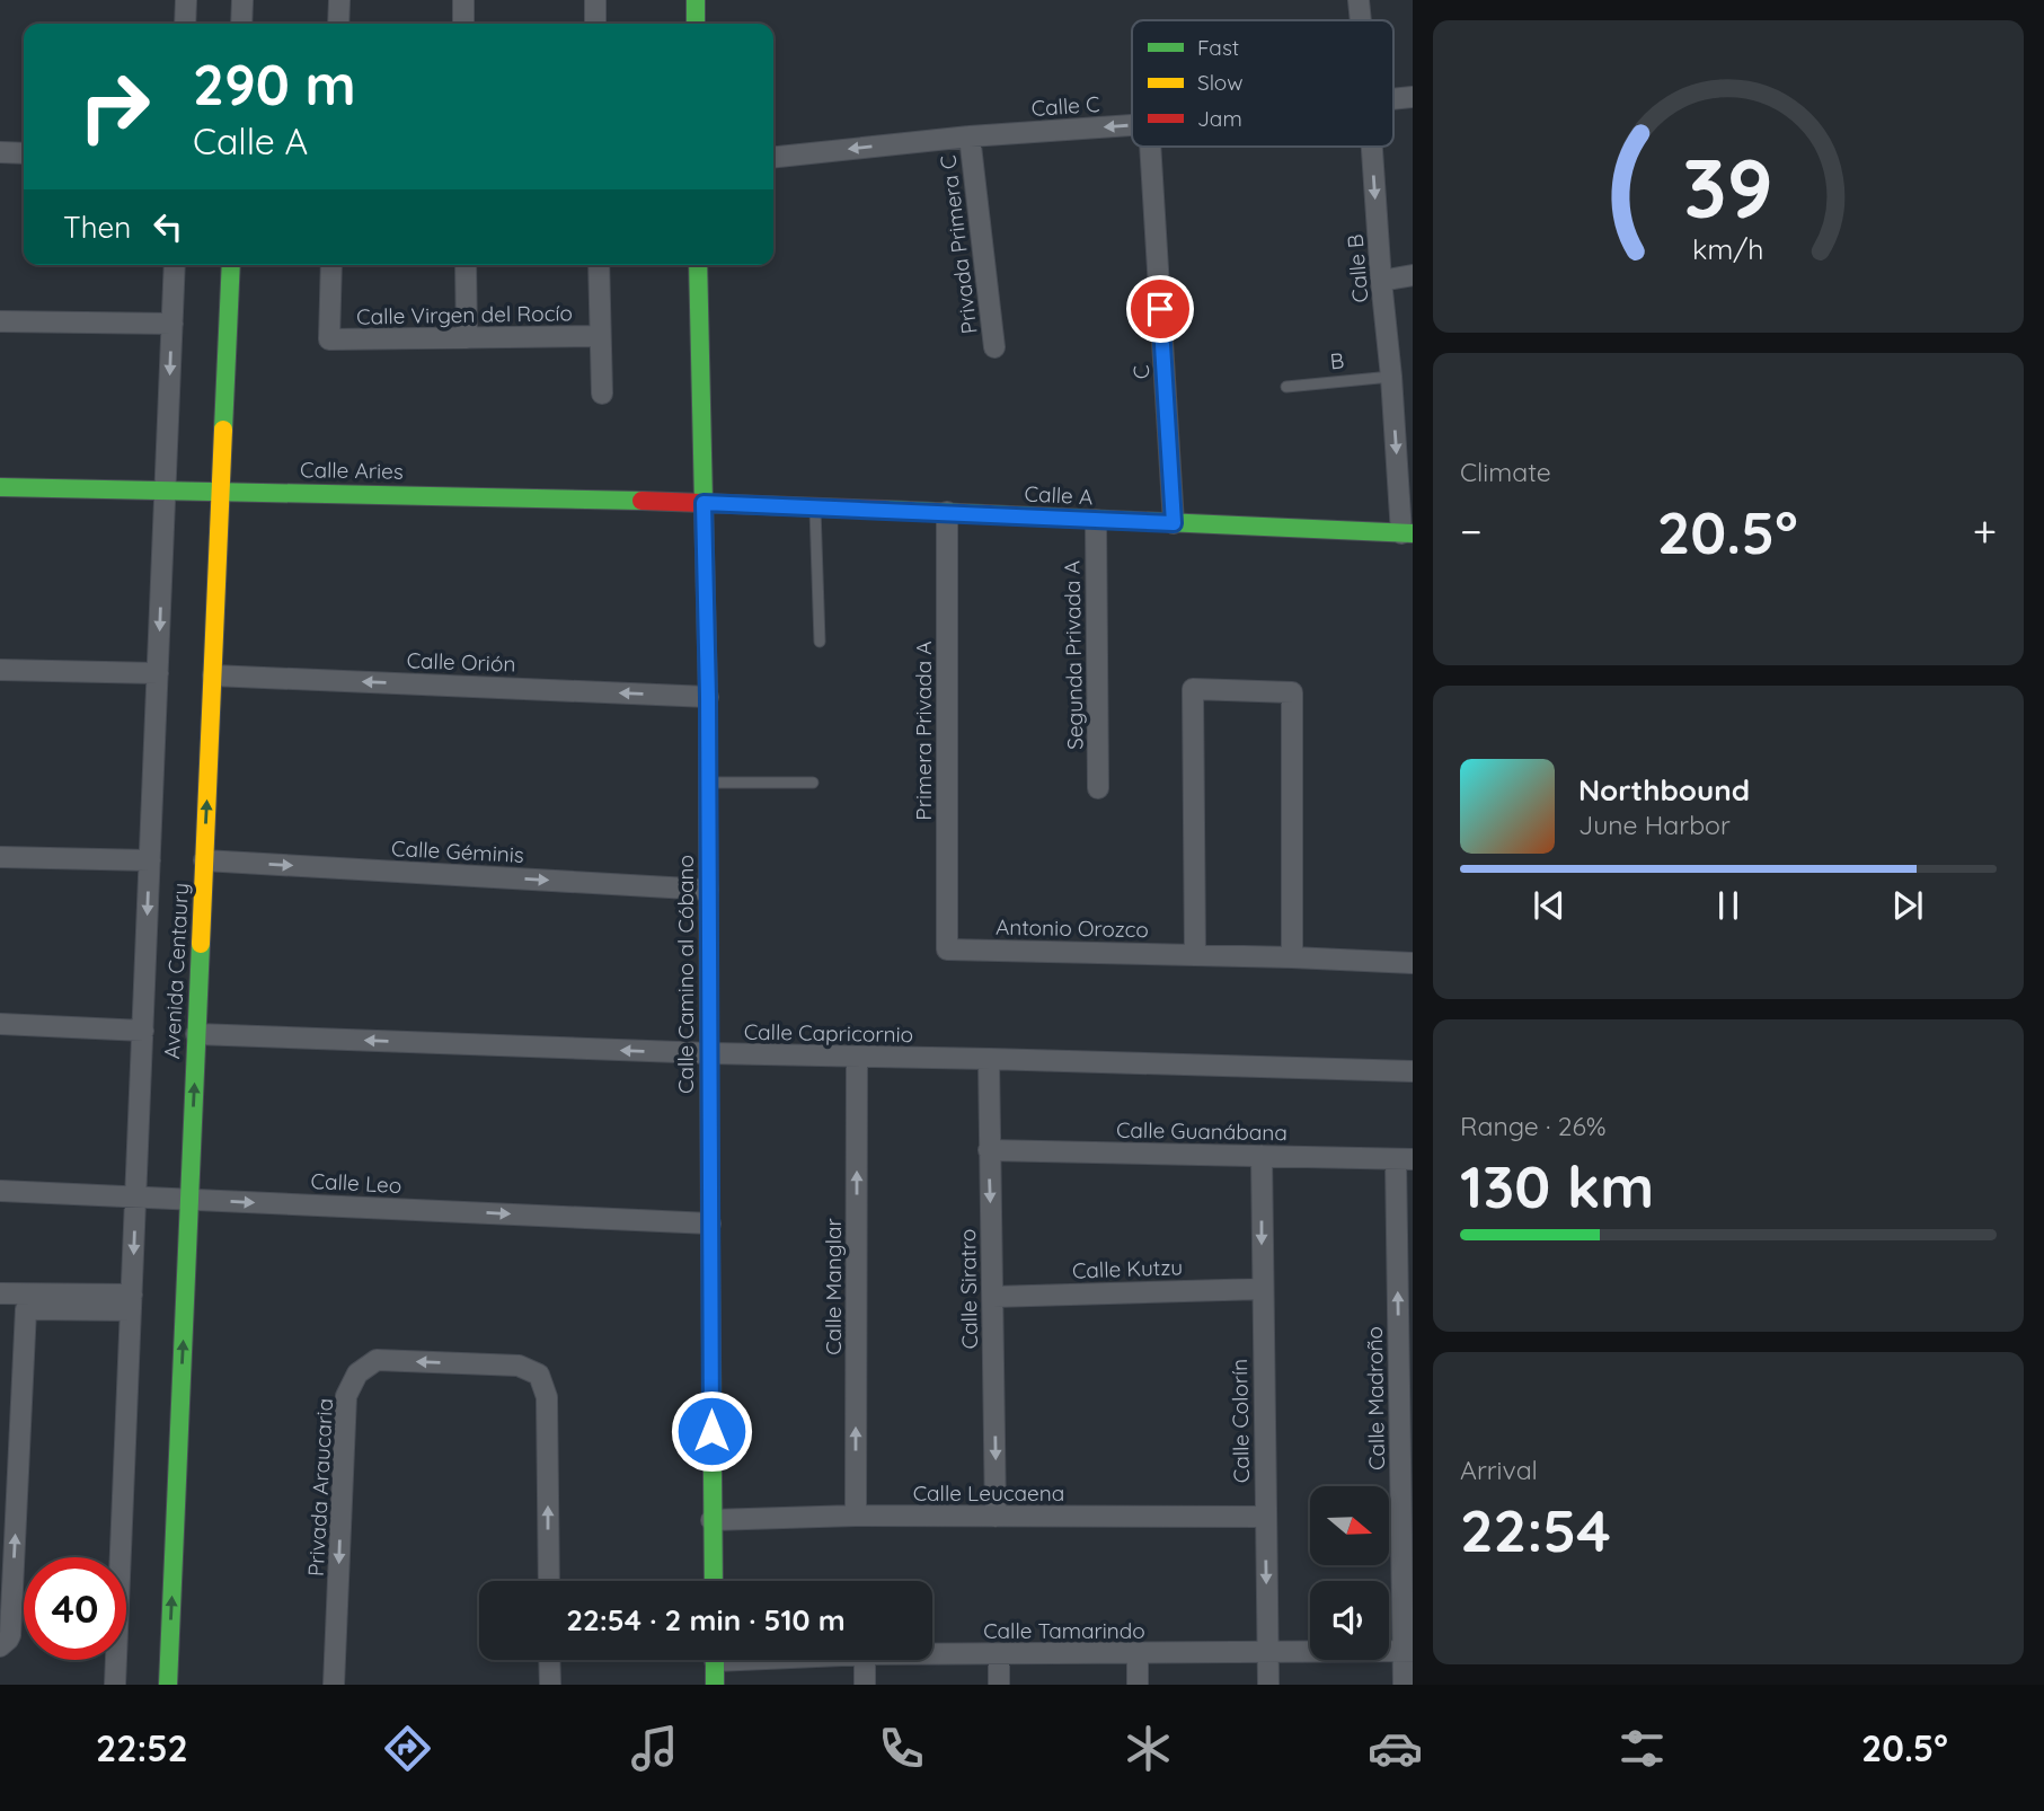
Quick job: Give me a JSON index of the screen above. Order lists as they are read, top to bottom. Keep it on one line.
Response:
{"streets":{"street":["Calle C","Privada Primera C","Calle B","Calle Virgen del Rocío","C","Calle Aries","Calle A","Segunda Privada A","Calle Orión","Primera Privada A","Calle Géminis","Antonio Orozco","Avenida Centaury","Calle Camino al Cóbano","Calle Capricornio","Calle Guanábana","Calle Leo","Calle Kutzu","Calle Manglar","Calle Siratro","Calle Madroño","Calle Colorín","Privada Araucaria","Calle Leucaena","Calle Tamarindo"],"lane":["B"]},"crossings":[["Calle C","Privada Primera C"],["Calle B","B"],["Calle B","Calle A"],["C","Calle A"],["Calle Aries","Calle A"],["Calle Aries","Avenida Centaury"],["Calle Aries","Calle Camino al Cóbano"],["Calle A","Segunda Privada A"],["Calle A","Primera Privada A"],["Calle A","Calle Camino al Cóbano"],["Calle Orión","Avenida Centaury"],["Calle Orión","Calle Camino al Cóbano"],["Primera Privada A","Antonio Orozco"],["Calle Géminis","Avenida Centaury"],["Calle Géminis","Calle Camino al Cóbano"],["Avenida Centaury","Calle Capricornio"],["Avenida Centaury","Calle Leo"],["Calle Camino al Cóbano","Calle Capricornio"],["Calle Camino al Cóbano","Calle Leo"],["Calle Camino al Cóbano","Calle Leucaena"],["Calle Capricornio","Calle Manglar"],["Calle Capricornio","Calle Siratro"],["Calle Guanábana","Calle Siratro"],["Calle Guanábana","Calle Madroño"],["Calle Guanábana","Calle Colorín"],["Calle Kutzu","Calle Siratro"],["Calle Kutzu","Calle Colorín"],["Calle Manglar","Calle Leucaena"],["Calle Siratro","Calle Leucaena"],["Calle Madroño","Calle Tamarindo"],["Calle Colorín","Calle Leucaena"],["Calle Colorín","Calle Tamarindo"]],"one_way":["Calle C","Calle B","Calle Orión","Calle Géminis","Calle Capricornio","Calle Leo","Calle Manglar","Calle Siratro","Calle Madroño","Calle Colorín"],"legend":["Fast","Slow","Jam"],"north":"right","page":{"turn":["290 m","Calle A"],"then":"Then","tile":["Climate",["Range · 26%","130 km"],["Arrival","22:54"]],"heat":["−","20.5°","+"],"song":["Northbound","June Harbor"],"limit":"40","trip":"22:54 · 2 min · 510 m","tabs":["22:52","20.5°"],"gauge":["39","km/h"]}}
